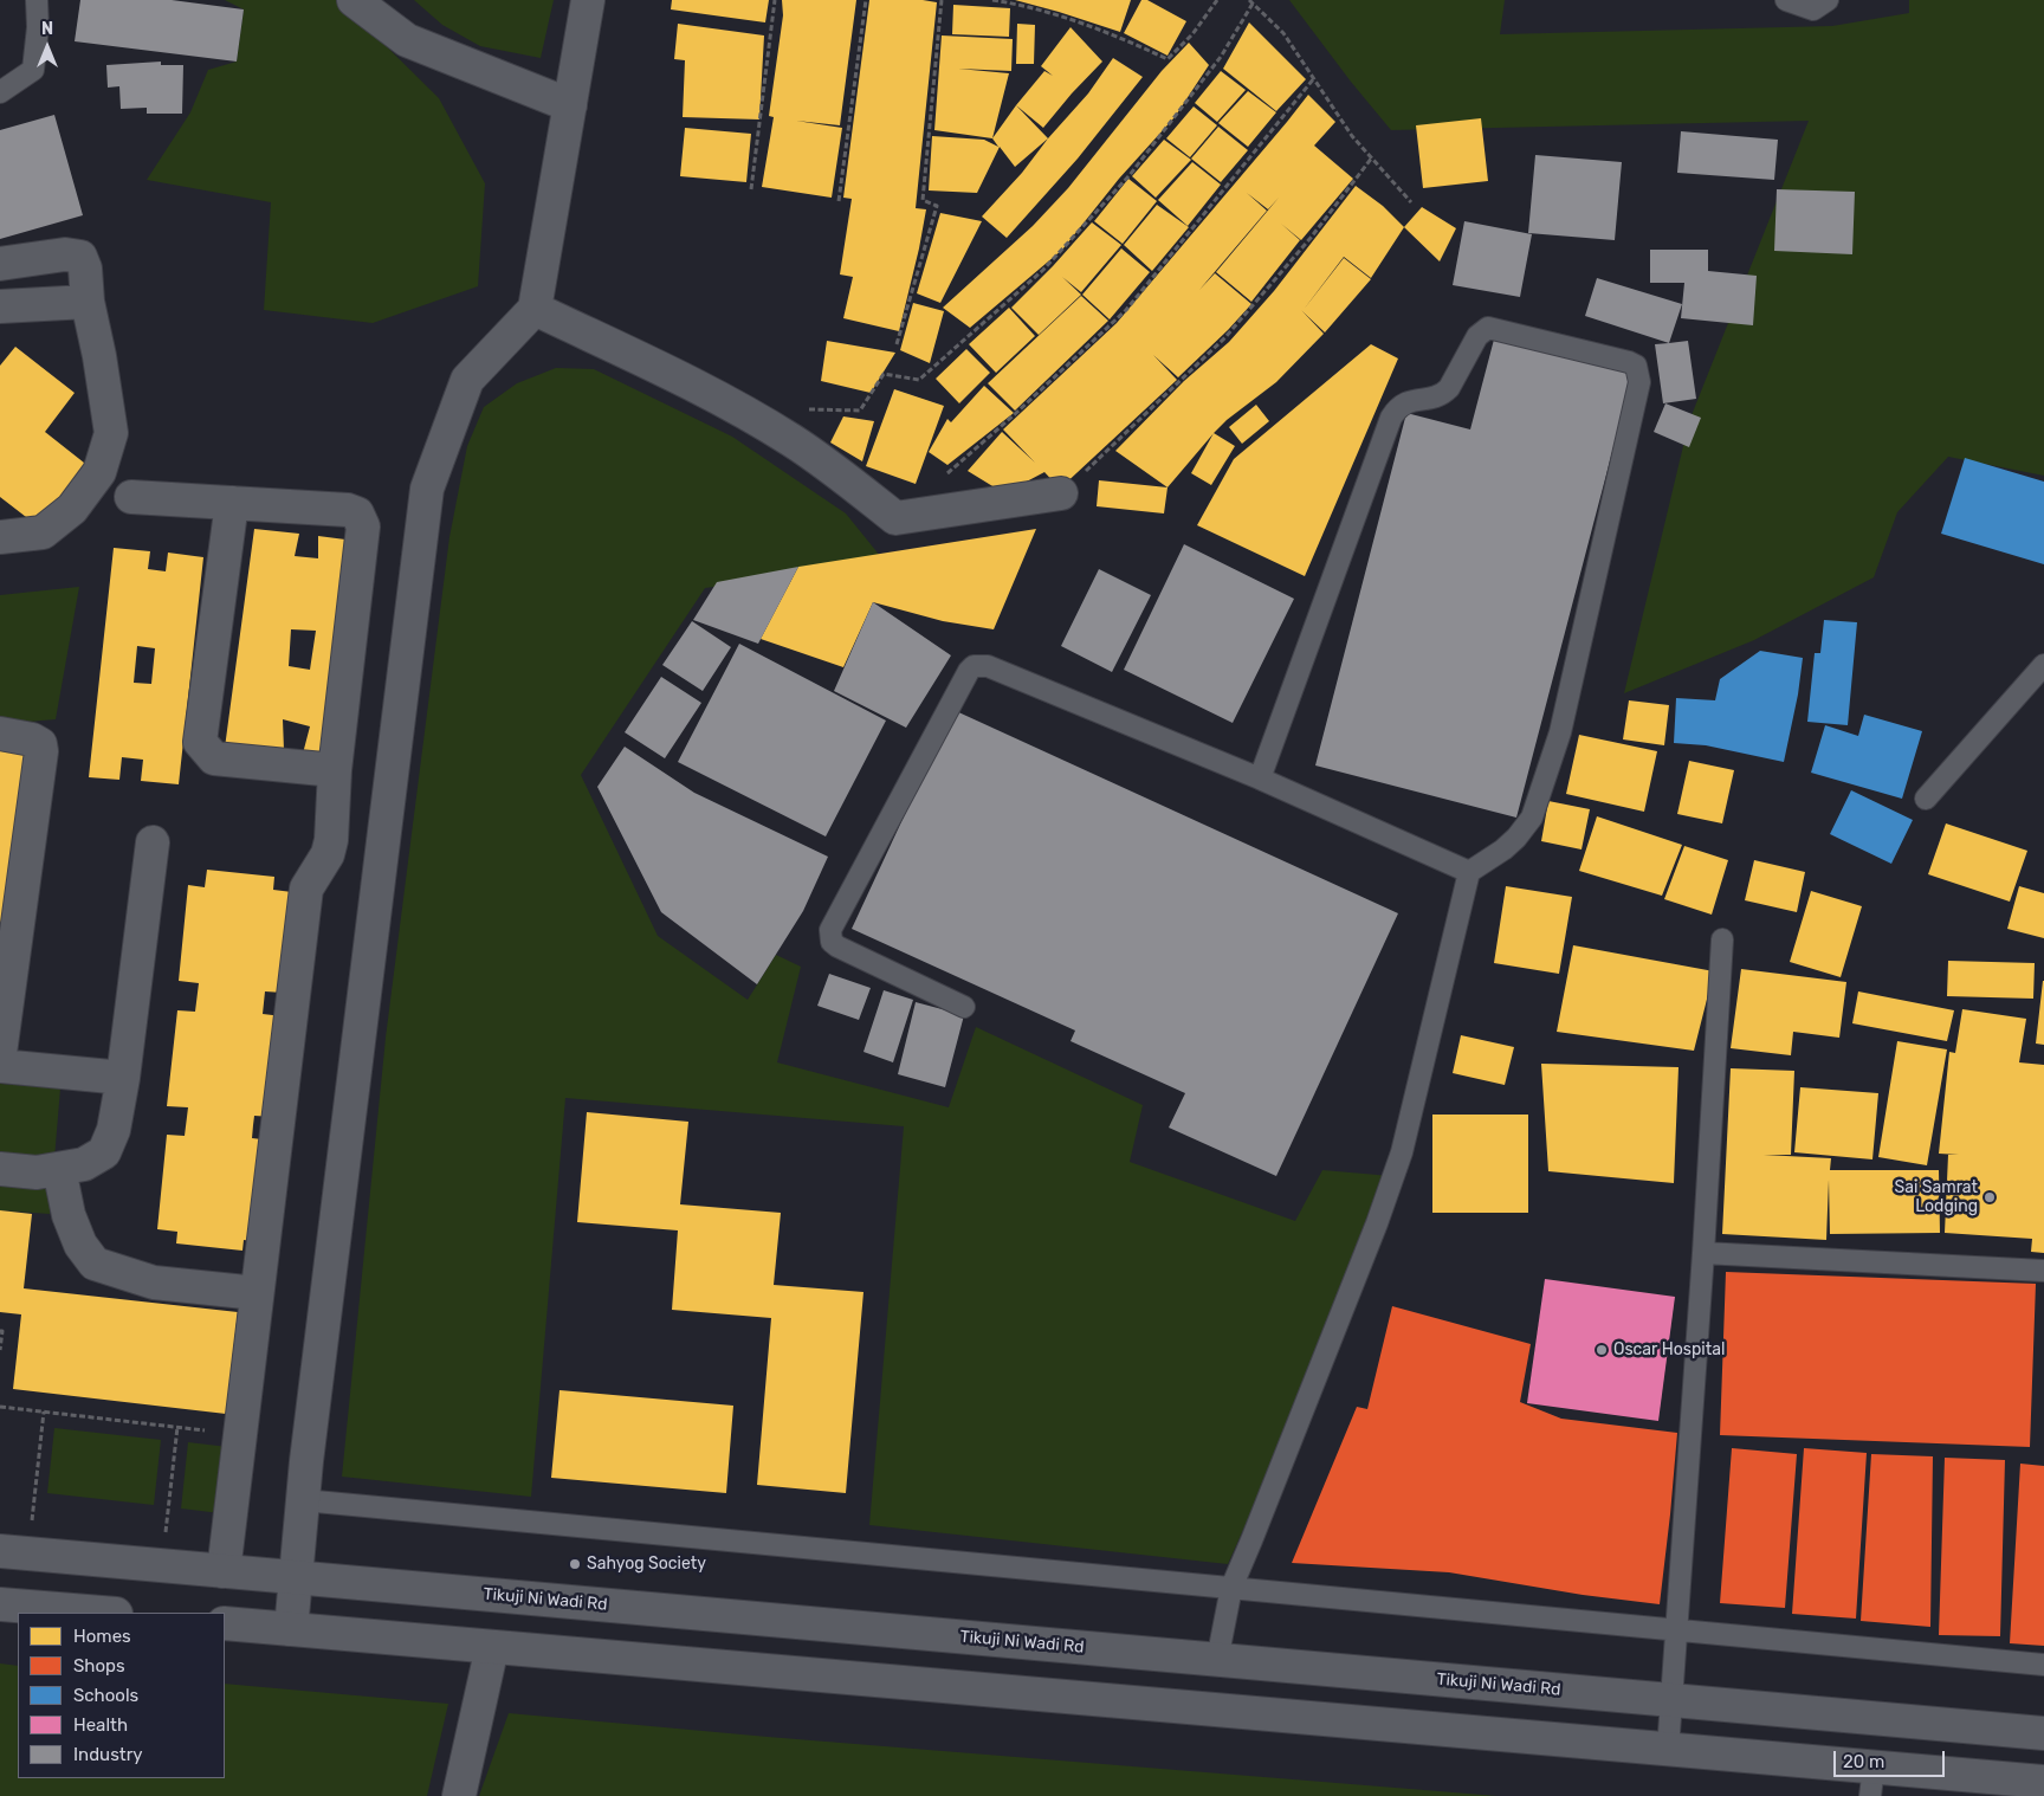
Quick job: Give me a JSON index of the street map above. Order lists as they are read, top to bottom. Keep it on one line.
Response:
{"streets":{"street":["Tikuji Ni Wadi Rd"]},"places":["Sai Samrat Lodging","Oscar Hospital","Sahyog Society"],"legend":["Homes","Shops","Schools","Health","Industry"],"scale_bar":"20 m","north":"top"}
